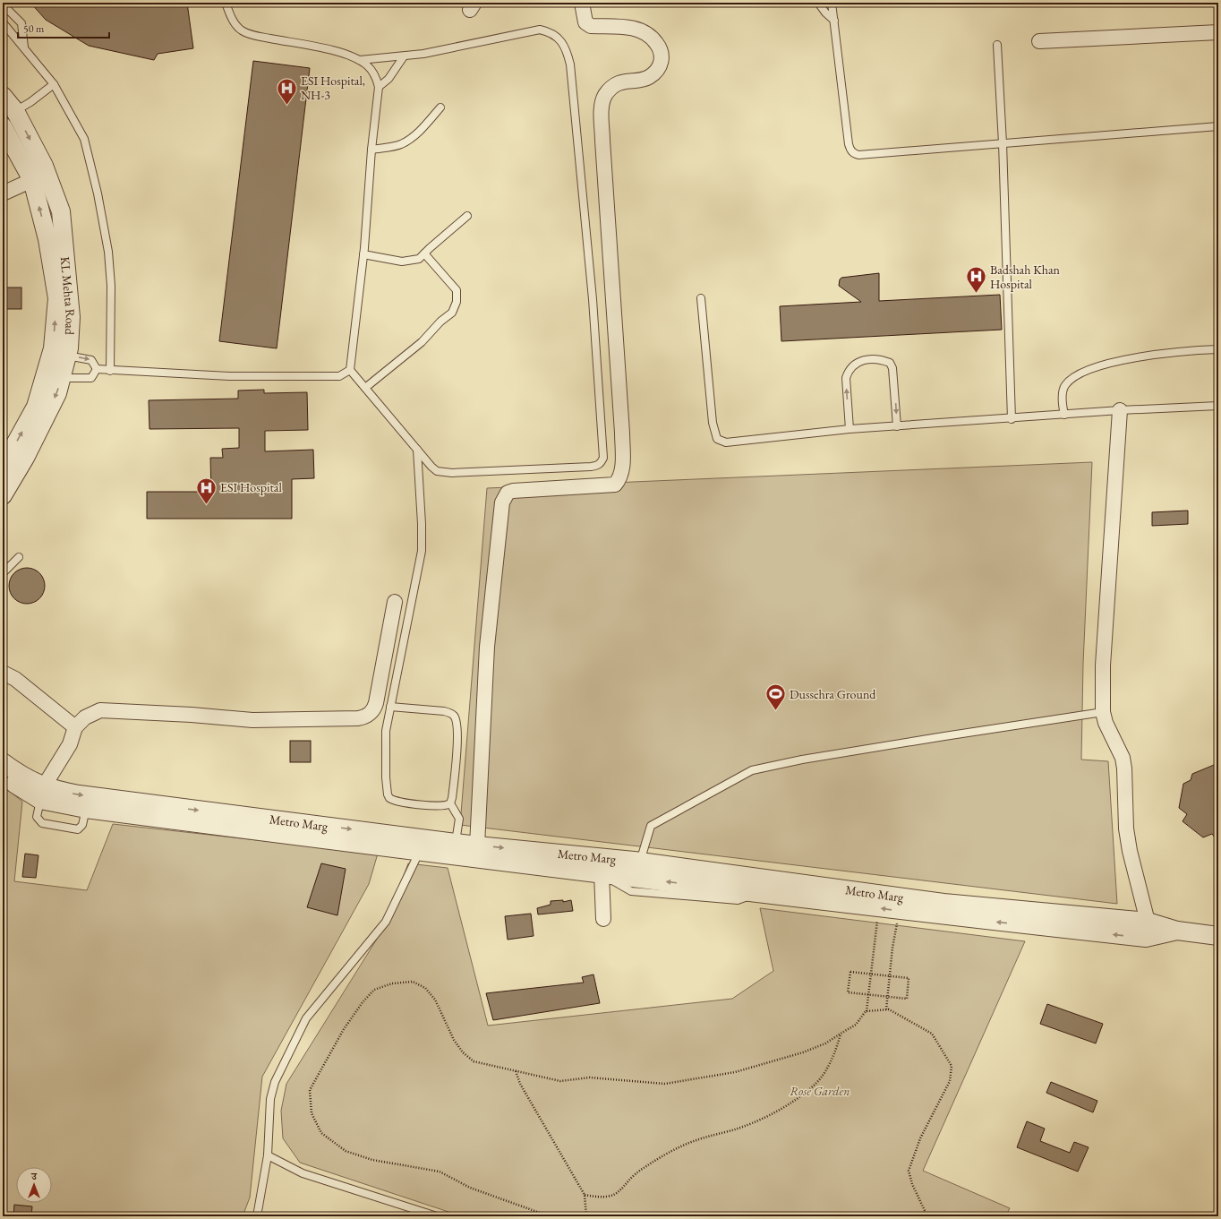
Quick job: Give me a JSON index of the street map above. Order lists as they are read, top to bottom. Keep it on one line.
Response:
{"streets":{"street":["KL Mehta Road","Metro Marg"]},"parks":["Rose Garden"],"places":{"hospital":["ESI Hospital, NH-3","Badshah Khan Hospital","ESI Hospital"],"sports":["Dussehra Ground"]},"scale_bar":"50 m","north":"top"}
